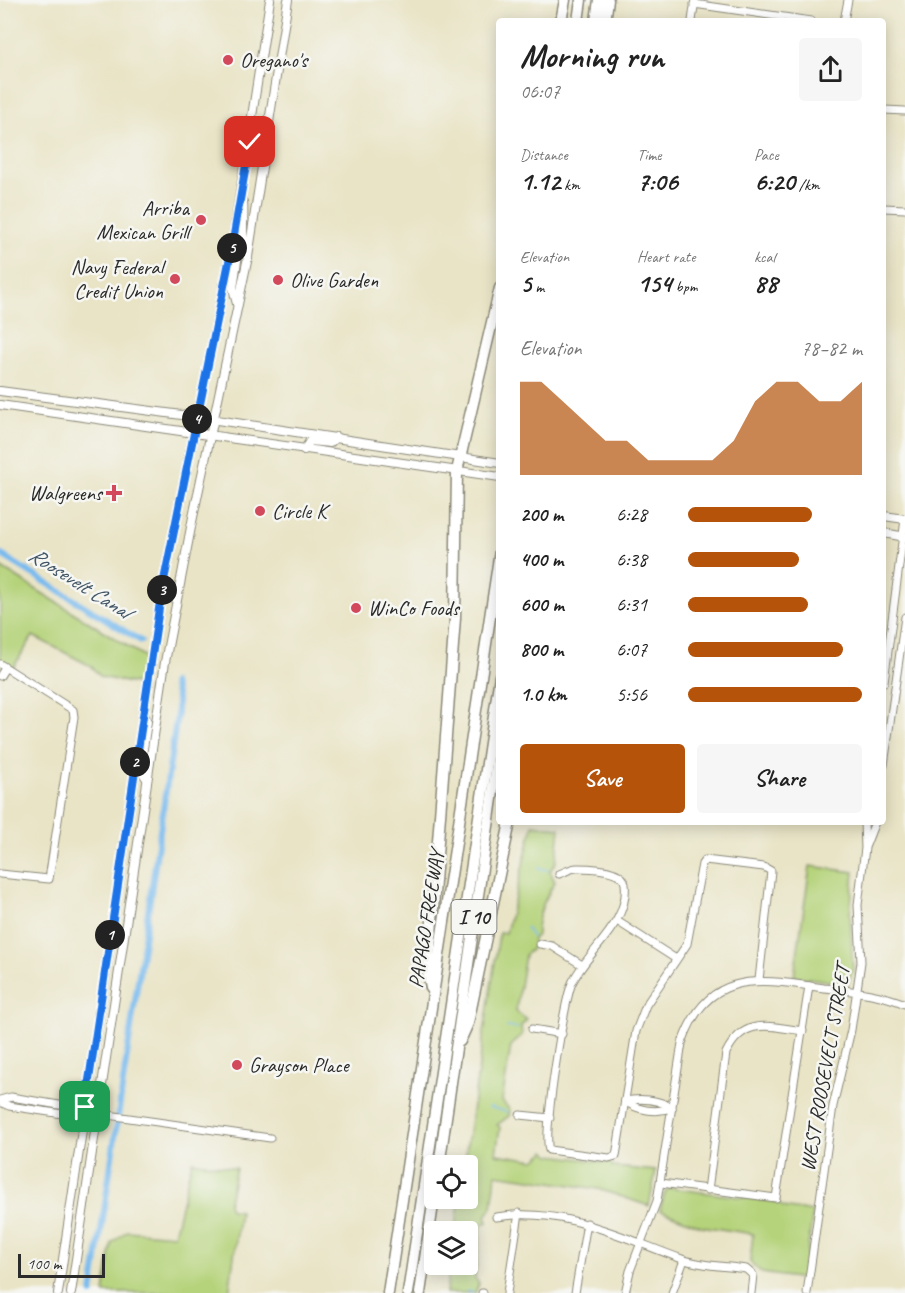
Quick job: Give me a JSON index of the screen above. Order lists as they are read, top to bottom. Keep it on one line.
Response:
{"streets":{"highway":["I 10","PAPAGO FREEWAY"],"street":["WEST ROOSEVELT STREET"]},"water":["Roosevelt Canal"],"places":{"other":["Oregano's","Arriba Mexican Grill","Navy Federal Credit Union","Olive Garden","Circle K","WinCo Foods","Grayson Place"],"health":["Walgreens"]},"scale_bar":"100 m","page":{"heading":["Morning run","06:07"],"stats":[["Distance","1.12 km"],["Time","7:06"],["Pace","6:20 /km"],["Elevation","5 m"],["Heart rate","154 bpm"],["kcal","88"]],"pins":["5","4","3","2","1"],"chart":["Elevation","78–82 m"],"list":[{"name":"200 m","note":"6:28"},{"name":"400 m","note":"6:38"},{"name":"600 m","note":"6:31"},{"name":"800 m","note":"6:07"},{"name":"1.0 km","note":"5:56"}],"buttons":["Save","Share"],"scale":"100 m"}}
